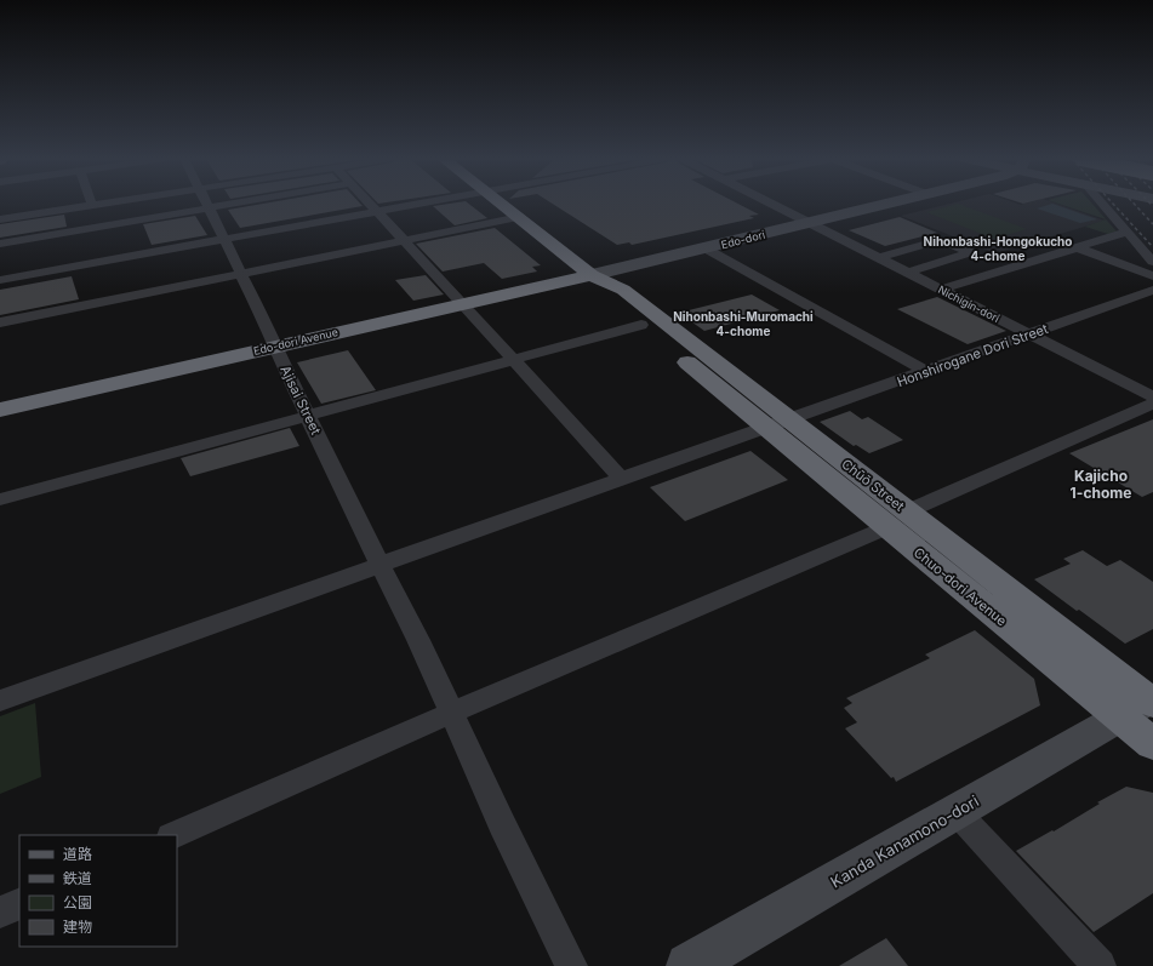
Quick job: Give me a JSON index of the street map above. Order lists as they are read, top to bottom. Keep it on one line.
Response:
{"streets":{"highway":["Edo-dori Avenue","Chuo-dori Avenue"],"main road":["Edo-dori","Kanda Kanamono-dori"],"street":["Nichigin-dori","Honshirogane Dori Street","Ajisai Street"]},"crossings":[["Edo-dori","Nichigin-dori"],["Edo-dori","Edo-dori Avenue"],["Nichigin-dori","Honshirogane Dori Street"],["Edo-dori Avenue","Ajisai Street"],["Honshirogane Dori Street","Ajisai Street"],["Honshirogane Dori Street","Chuo-dori Avenue"],["Chuo-dori Avenue","Kanda Kanamono-dori"]],"districts":["Nihonbashi-Hongokucho 4-chome","Nihonbashi-Muromachi 4-chome","Kajicho 1-chome"],"legend":["道路","鉄道","公園","建物"]}
